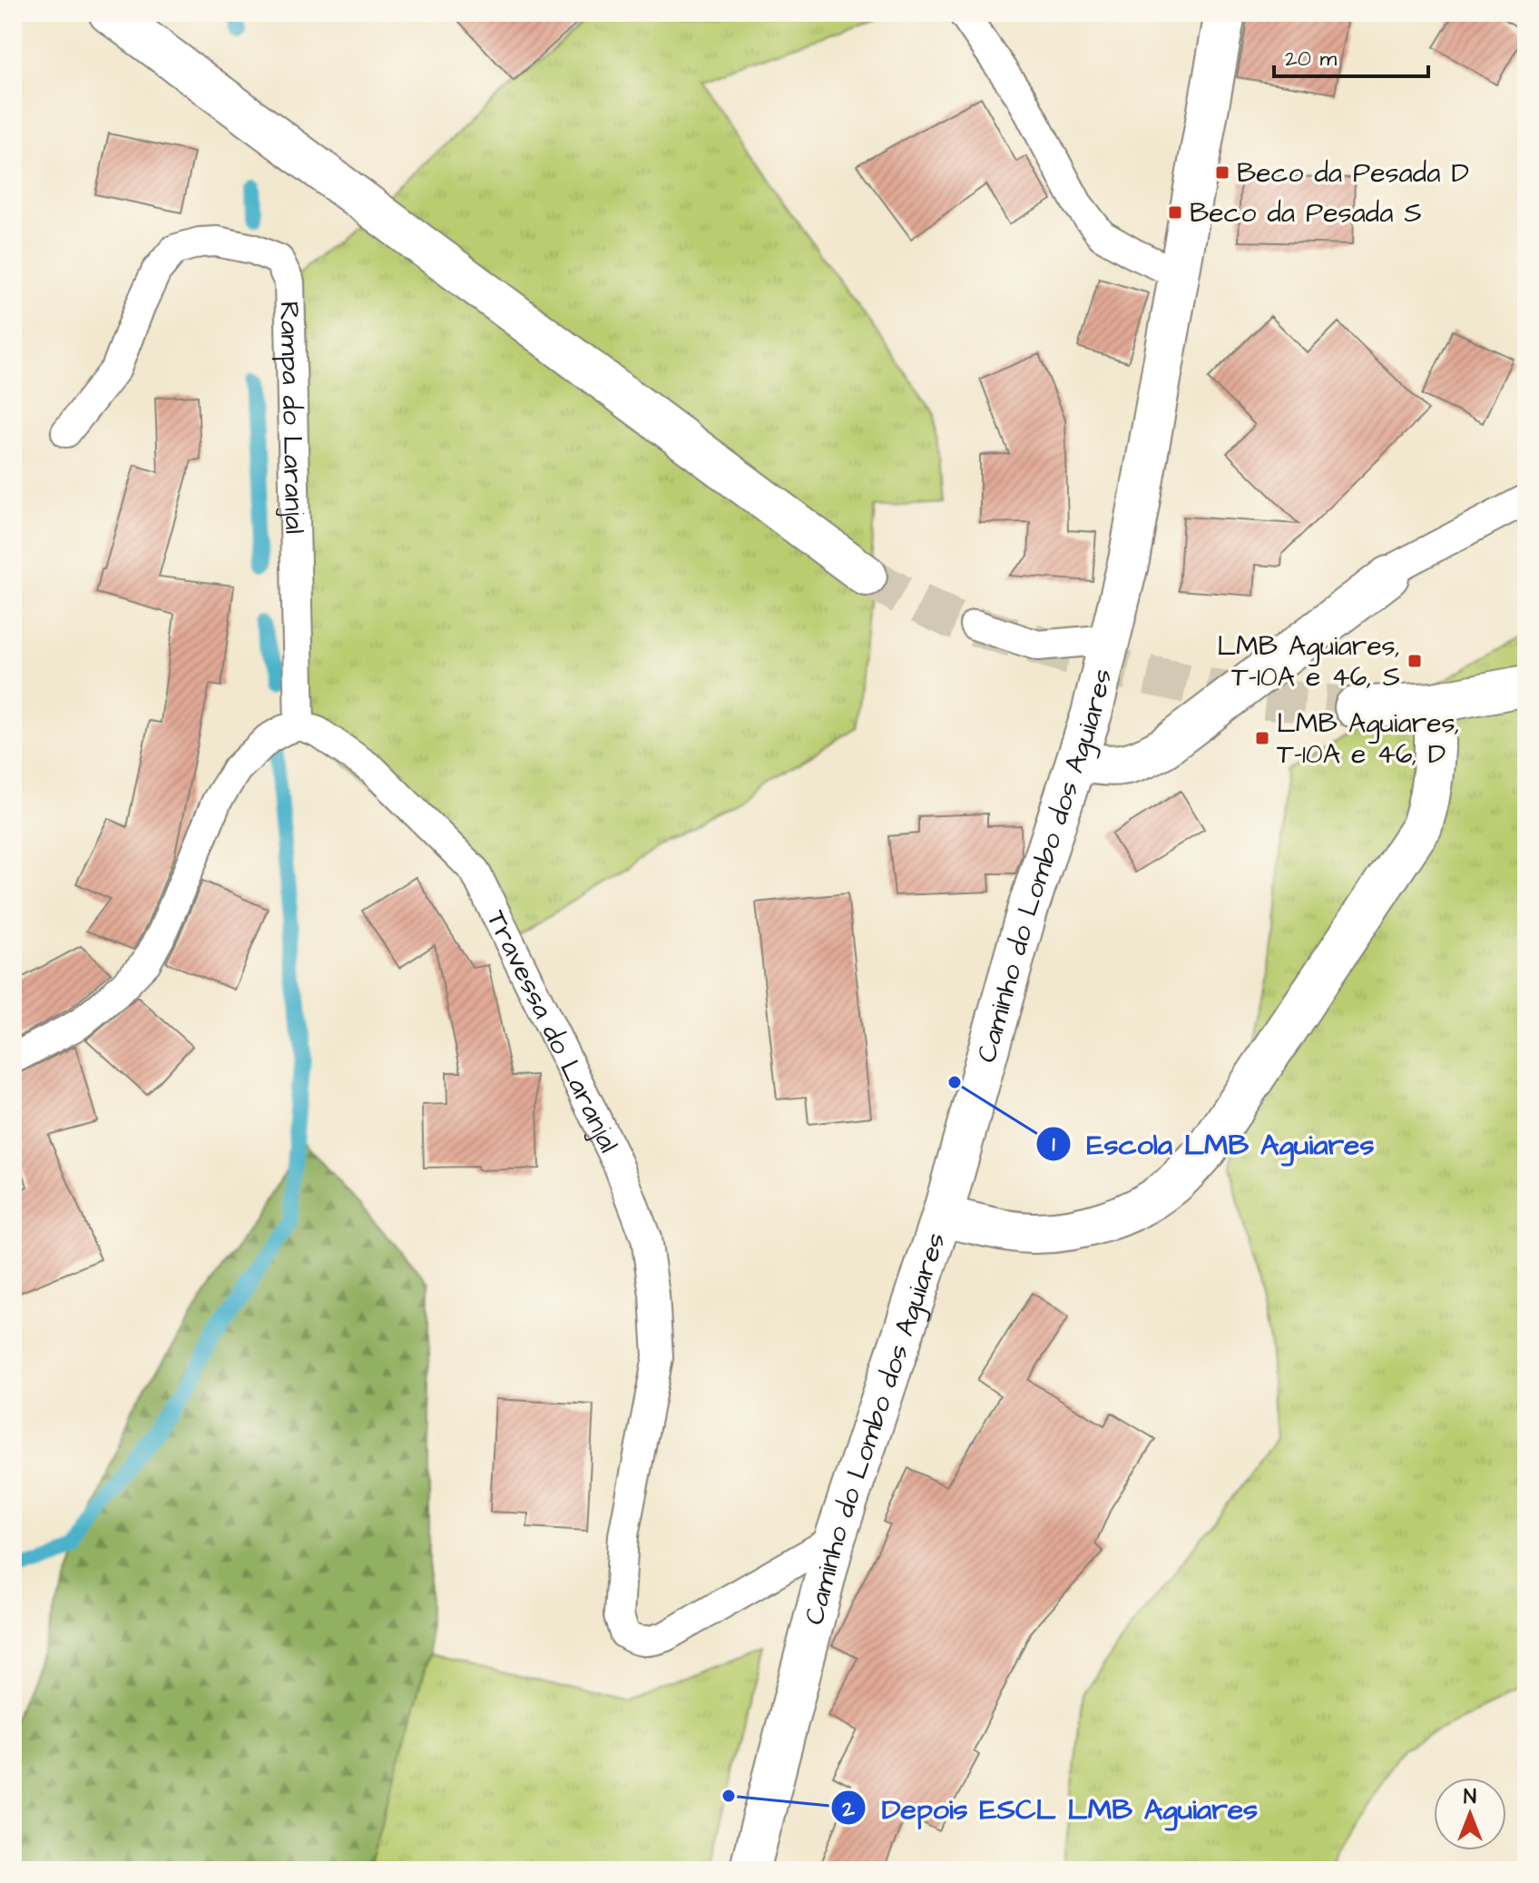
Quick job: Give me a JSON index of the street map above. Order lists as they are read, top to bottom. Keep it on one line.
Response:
{"streets":{"street":["Caminho do Lombo dos Aguiares"],"lane":["Rampa do Laranjal","Travessa do Laranjal"]},"crossings":[["Rampa do Laranjal","Travessa do Laranjal"],["Caminho do Lombo dos Aguiares","Travessa do Laranjal"]],"places":{"transit":["Beco da Pesada D","Beco da Pesada S","LMB Aguiares, T-10A e 46, S","LMB Aguiares, T-10A e 46, D"],"other":["Escola LMB Aguiares","Depois ESCL LMB Aguiares"]},"scale_bar":"20 m","north":"top"}
